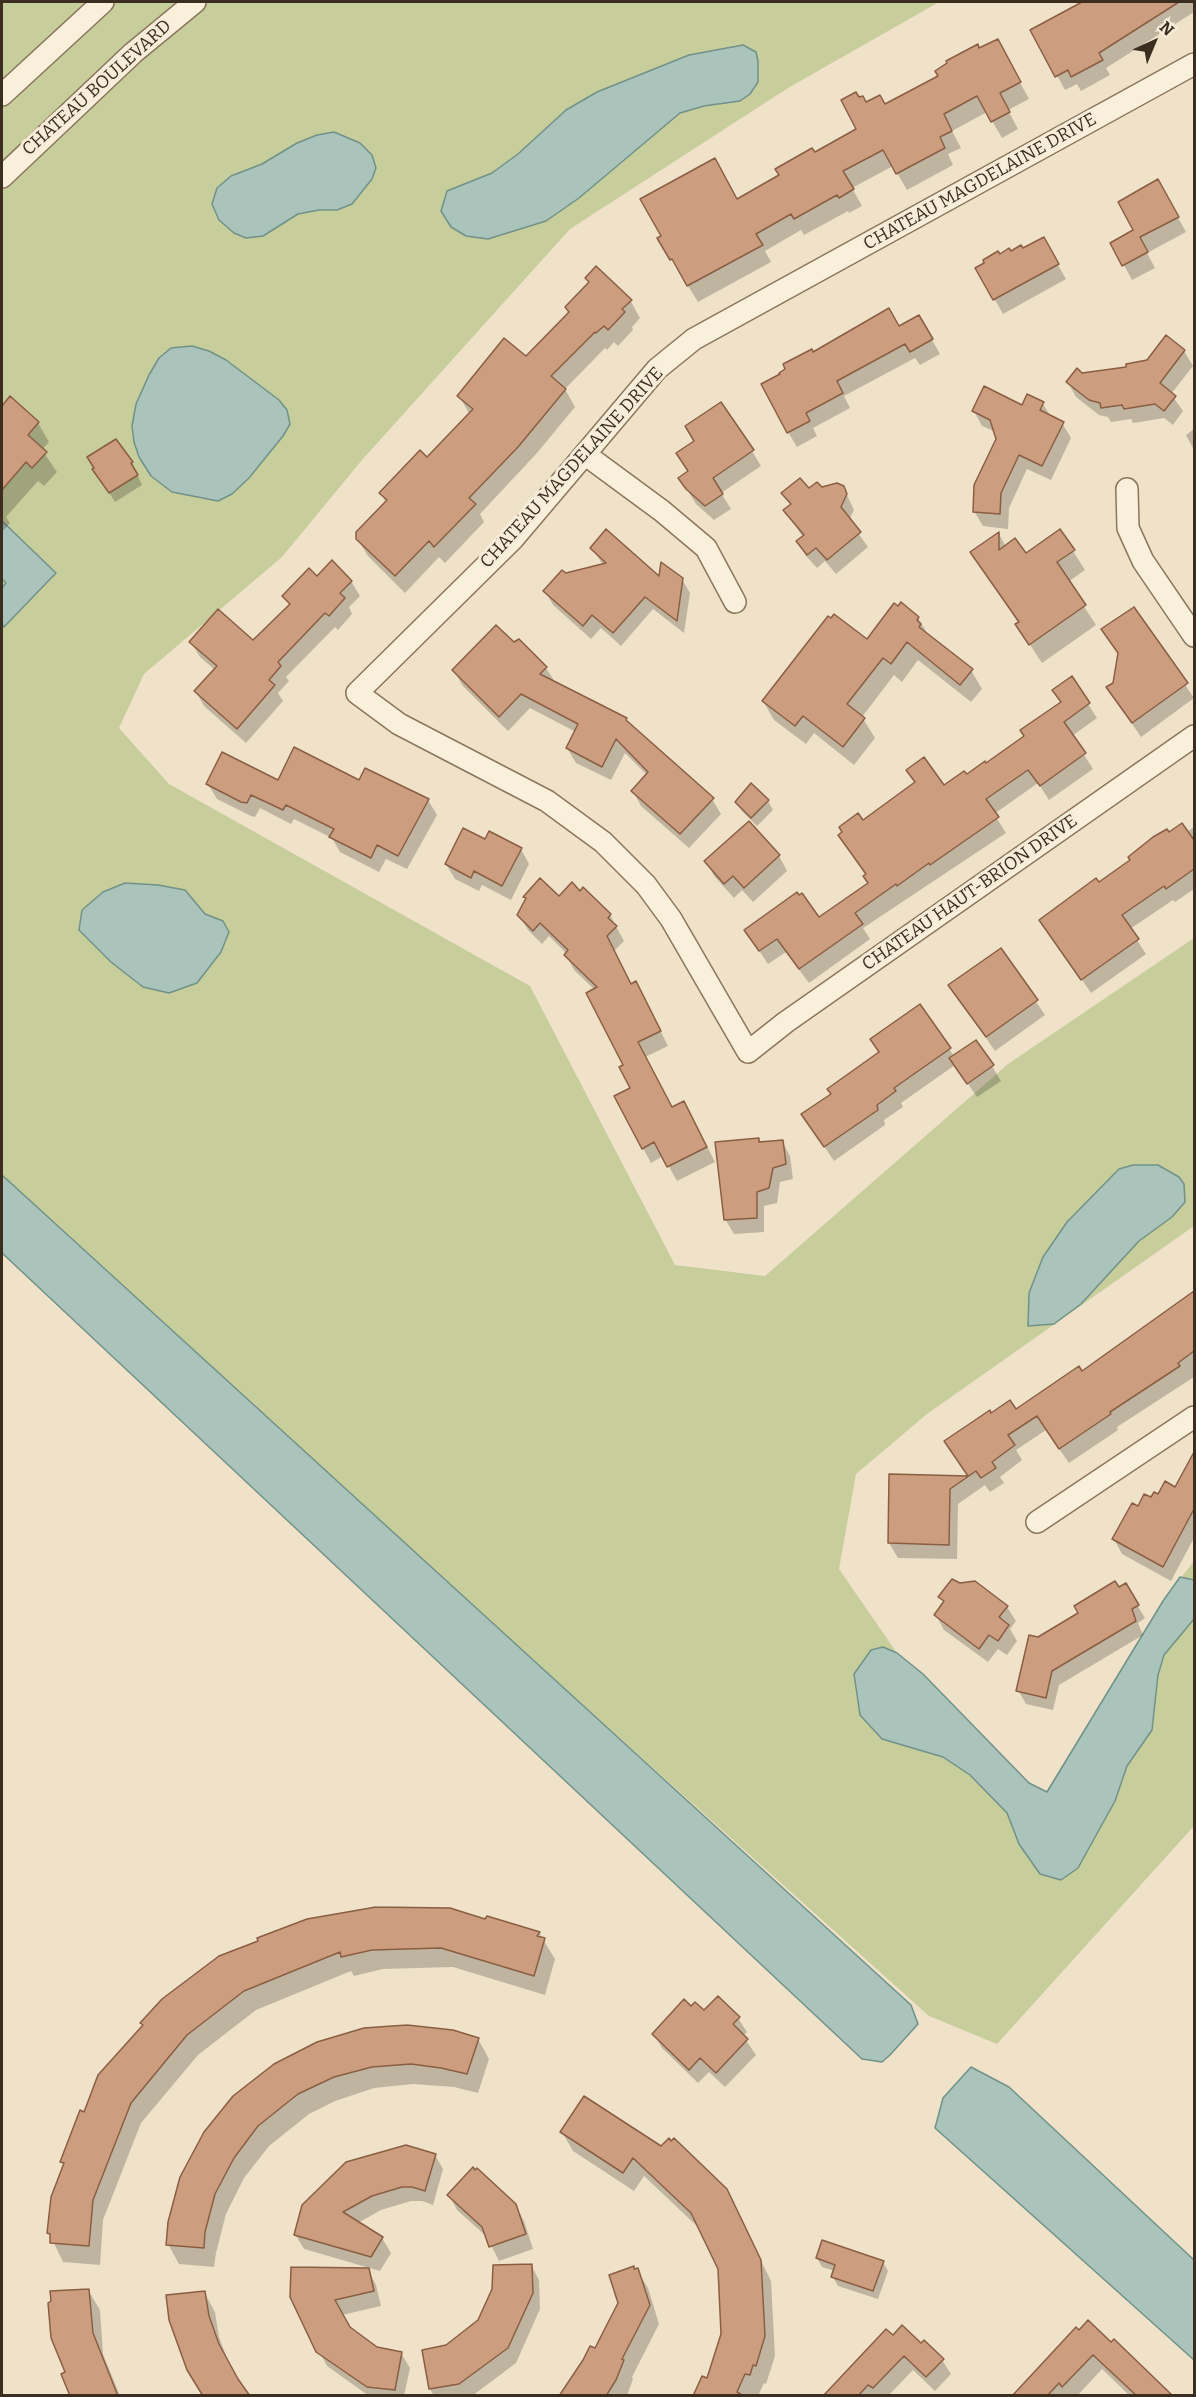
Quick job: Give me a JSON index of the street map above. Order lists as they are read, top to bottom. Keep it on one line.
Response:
{"streets":{"street":["CHATEAU BOULEVARD","CHATEAU MAGDELAINE DRIVE","CHATEAU HAUT-BRION DRIVE"]},"crossings":[["CHATEAU MAGDELAINE DRIVE","CHATEAU HAUT-BRION DRIVE"]],"north":"top right"}
